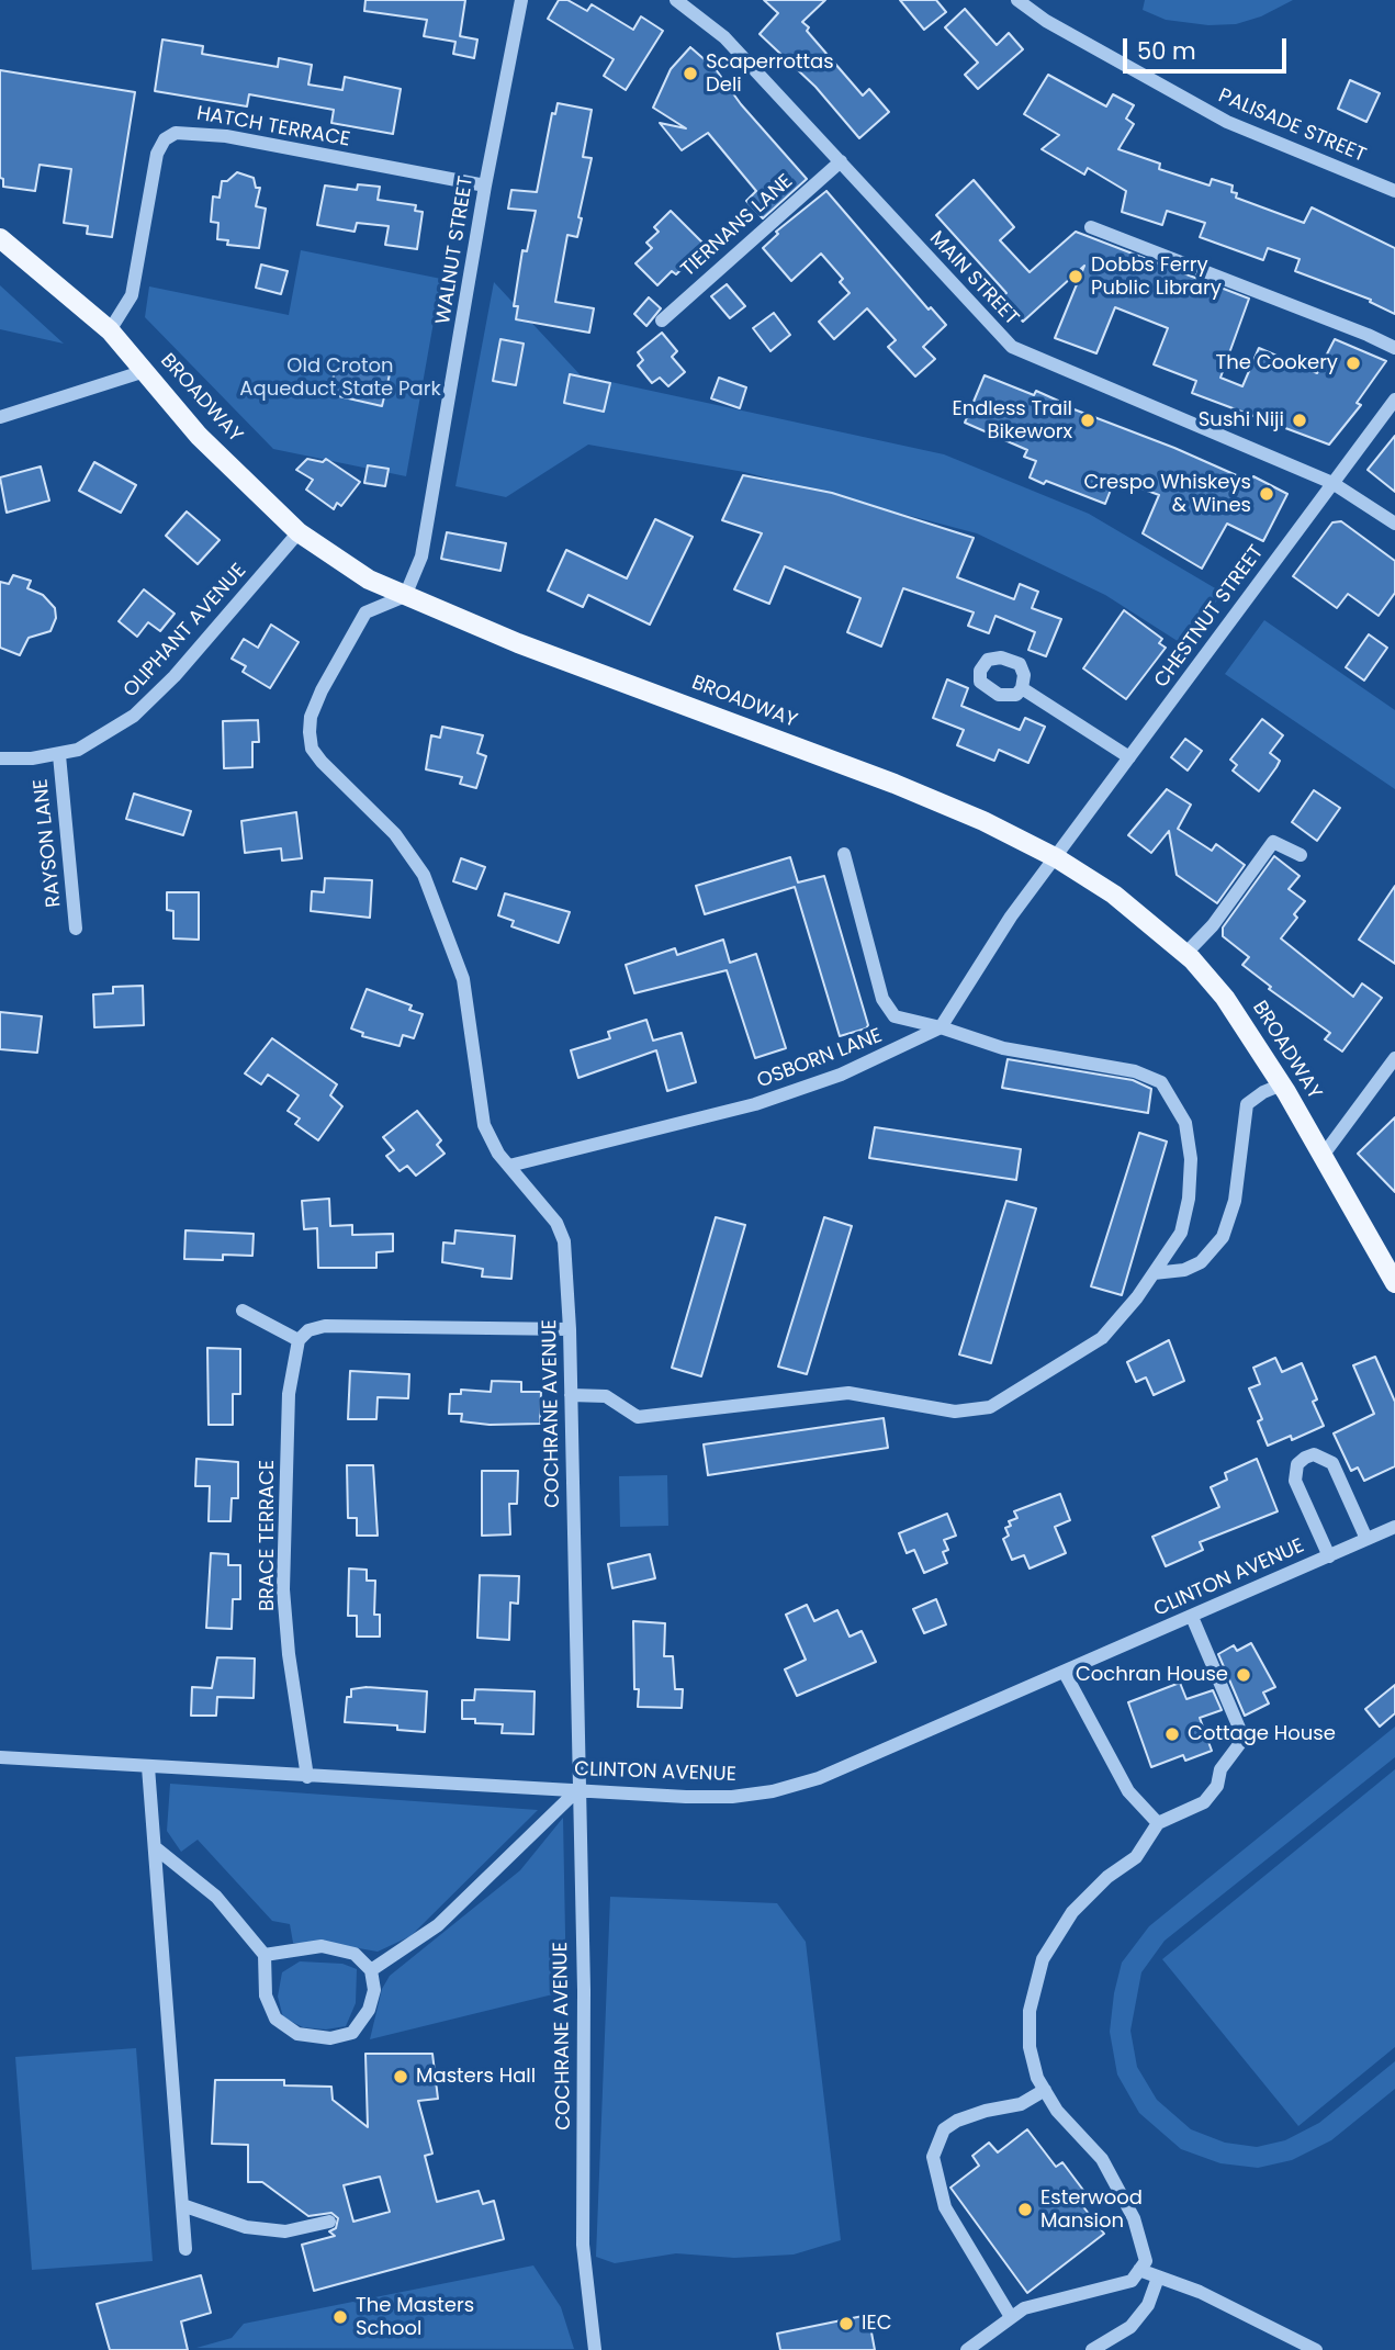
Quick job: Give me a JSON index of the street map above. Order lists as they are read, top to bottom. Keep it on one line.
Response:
{"streets":{"main road":["BROADWAY"],"street":["PALISADE STREET","HATCH TERRACE","TIERNANS LANE","WALNUT STREET","MAIN STREET","CHESTNUT STREET","OLIPHANT AVENUE","RAYSON LANE","OSBORN LANE","COCHRANE AVENUE","BRACE TERRACE","CLINTON AVENUE"]},"crossings":[["HATCH TERRACE","WALNUT STREET"],["HATCH TERRACE","BROADWAY"],["TIERNANS LANE","MAIN STREET"],["WALNUT STREET","BROADWAY"],["WALNUT STREET","COCHRANE AVENUE"],["MAIN STREET","CHESTNUT STREET"],["BROADWAY","CHESTNUT STREET"],["BROADWAY","OLIPHANT AVENUE"],["BROADWAY","COCHRANE AVENUE"],["OLIPHANT AVENUE","RAYSON LANE"],["OSBORN LANE","COCHRANE AVENUE"],["COCHRANE AVENUE","CLINTON AVENUE"],["BRACE TERRACE","CLINTON AVENUE"]],"parks":["Old Croton Aqueduct State Park"],"places":["Scaperrottas Deli","Dobbs Ferry Public Library","The Cookery","Endless Trail Bikeworx","Sushi Niji","Crespo Whiskeys & Wines","Cochran House","Cottage House","Masters Hall","Esterwood Mansion","The Masters School","IEC"],"scale_bar":"50 m"}
